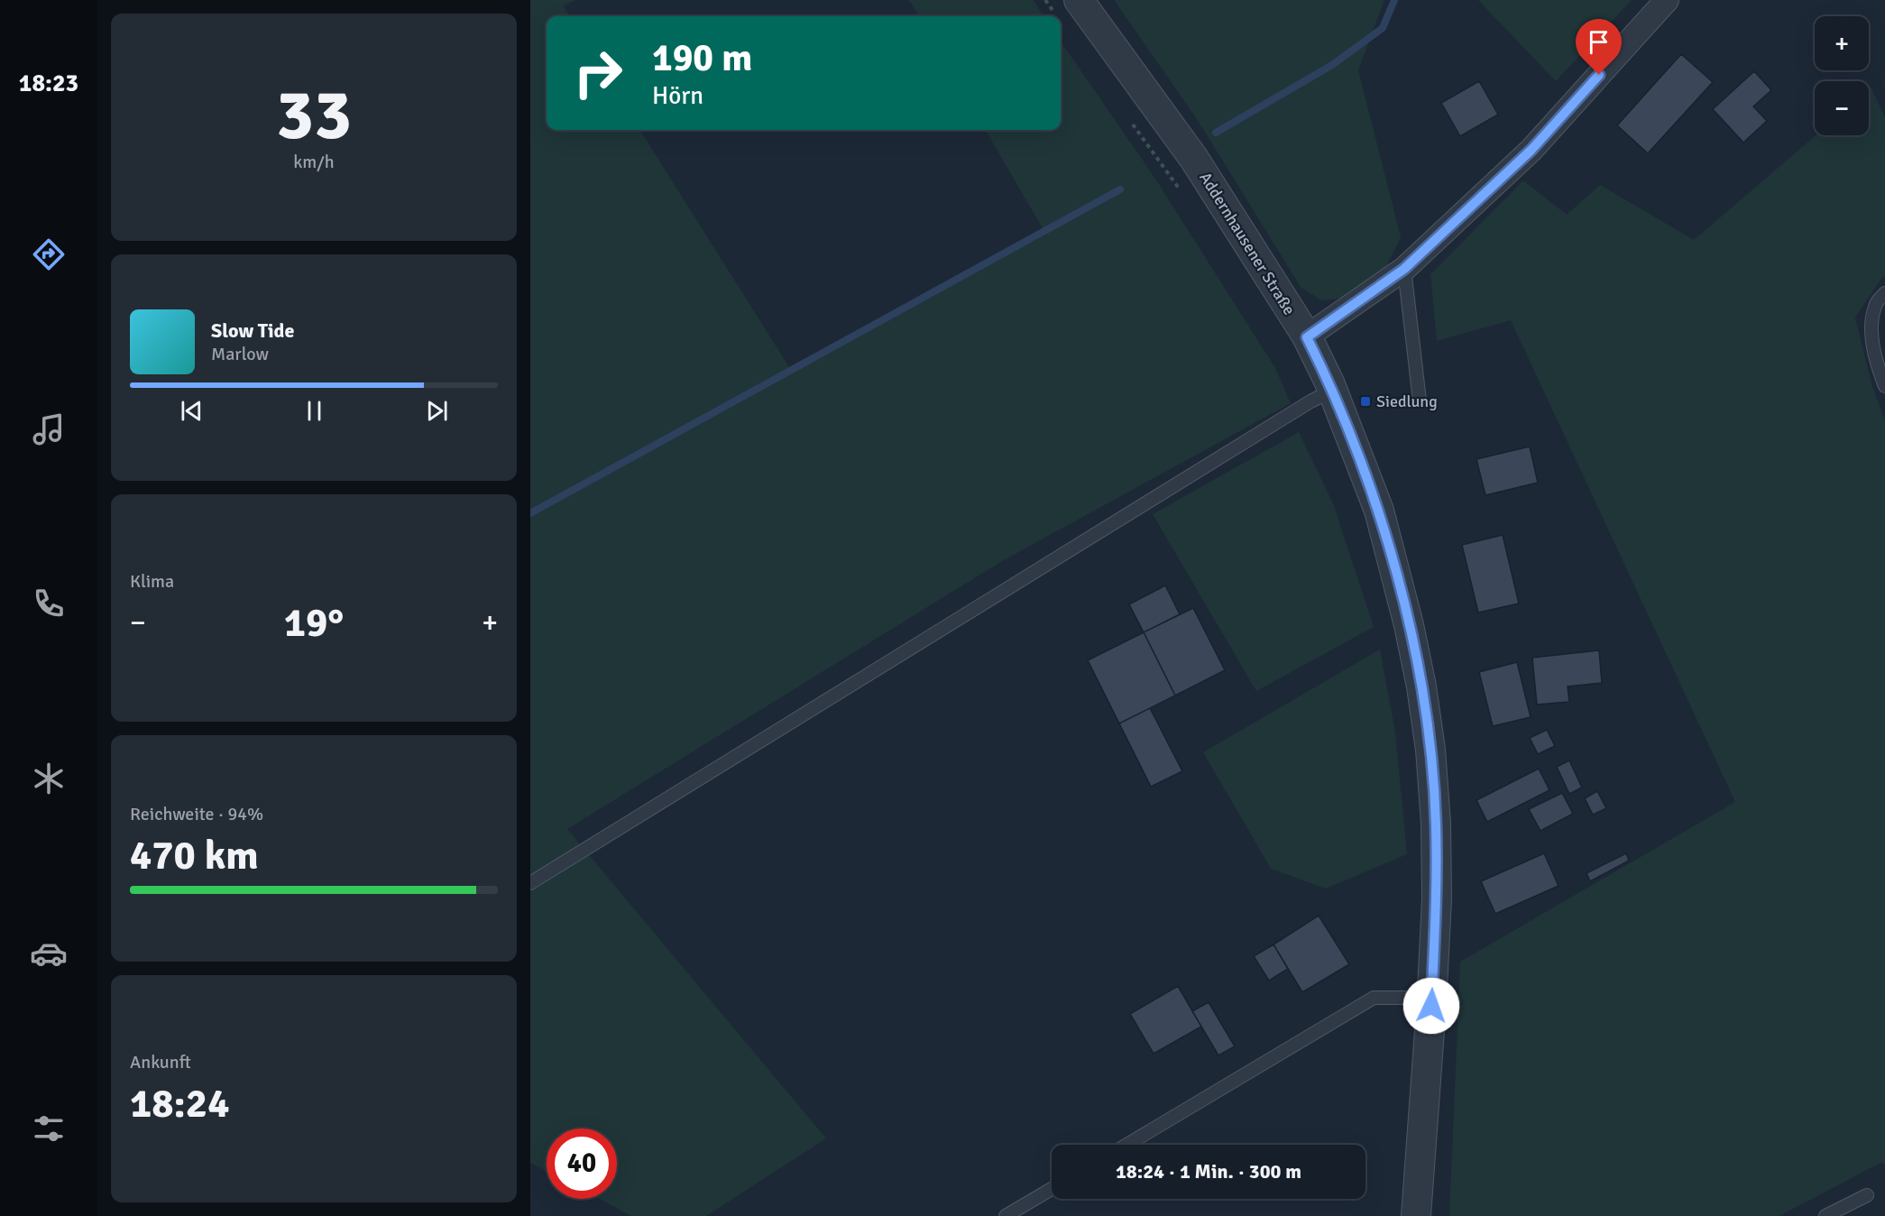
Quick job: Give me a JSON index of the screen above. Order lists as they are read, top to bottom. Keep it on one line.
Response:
{"streets":{"street":["Addernhausener Straße"]},"places":{"transit":["Siedlung"]},"page":{"tabs":"18:23","tile":[["33","km/h"],"Klima",["Reichweite · 94%","470 km"],["Ankunft","18:24"]],"map_buttons":["+","−"],"turn":["190 m","Hörn"],"song":["Slow Tide","Marlow"],"heat":["−","19°","+"],"limit":"40","trip":"18:24 · 1 Min. · 300 m"}}
